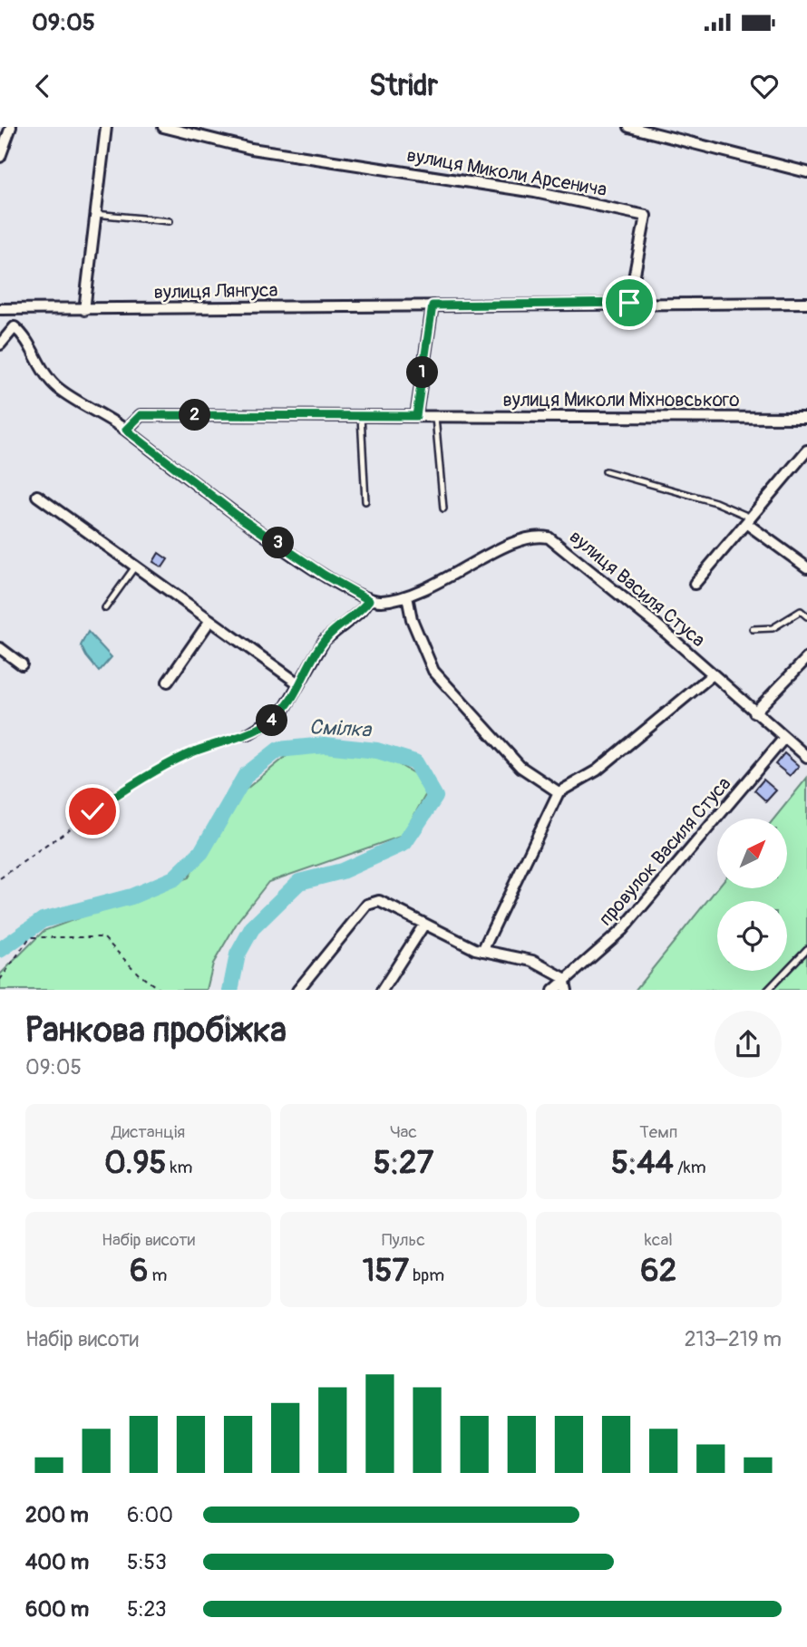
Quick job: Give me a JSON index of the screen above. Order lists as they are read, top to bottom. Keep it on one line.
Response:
{"streets":{"street":["вулиця Миколи Арсенича","вулиця Лянгуса","вулиця Миколи Міхновського","вулиця Василя Стуса","провулок Василя Стуса"]},"crossings":[["вулиця Миколи Арсенича","вулиця Лянгуса"],["вулиця Василя Стуса","провулок Василя Стуса"]],"water":["Смілка"],"north":"top right","page":{"status":"09:05","header":"Stridr","pins":["1","2","3","4"],"heading":["Ранкова пробіжка","09:05"],"stats":[["Дистанція","0.95 km"],["Час","5:27"],["Темп","5:44 /km"],["Набір висоти","6 m"],["Пульс","157 bpm"],["kcal","62"]],"chart":["Набір висоти","213–219 m"],"list":[{"name":"200 m","note":"6:00"},{"name":"400 m","note":"5:53"},{"name":"600 m","note":"5:23"}]}}
